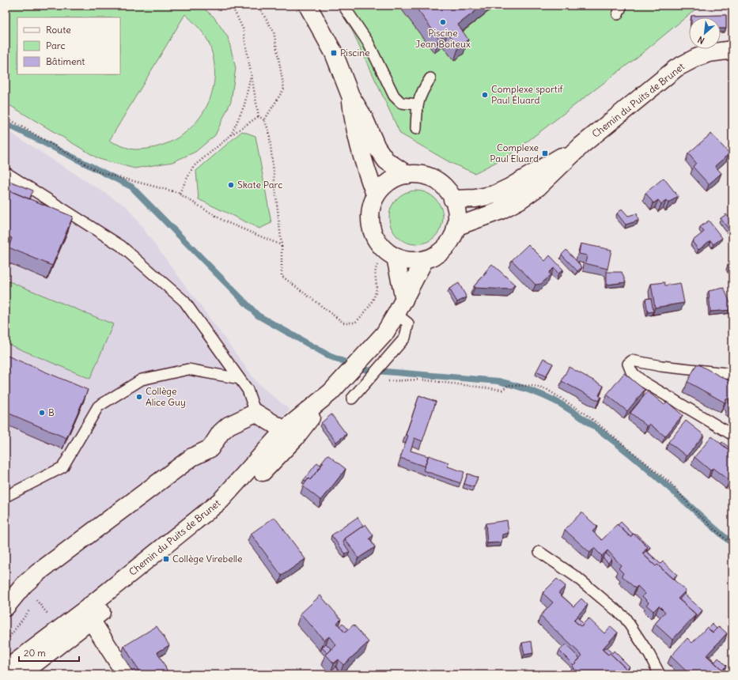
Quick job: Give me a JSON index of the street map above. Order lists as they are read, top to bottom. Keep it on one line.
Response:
{"streets":{"street":["Chemin du Puits de Brunet"]},"places":{"other":["Piscine Jean Boiteux","Complexe sportif Paul Éluard","Skate Parc","Collège Alice Guy","B"],"transit":["Piscine","Complexe Paul Eluard","Collège Virebelle"]},"legend":["Route","Parc","Bâtiment"],"scale_bar":"20 m","north":"bottom left"}
